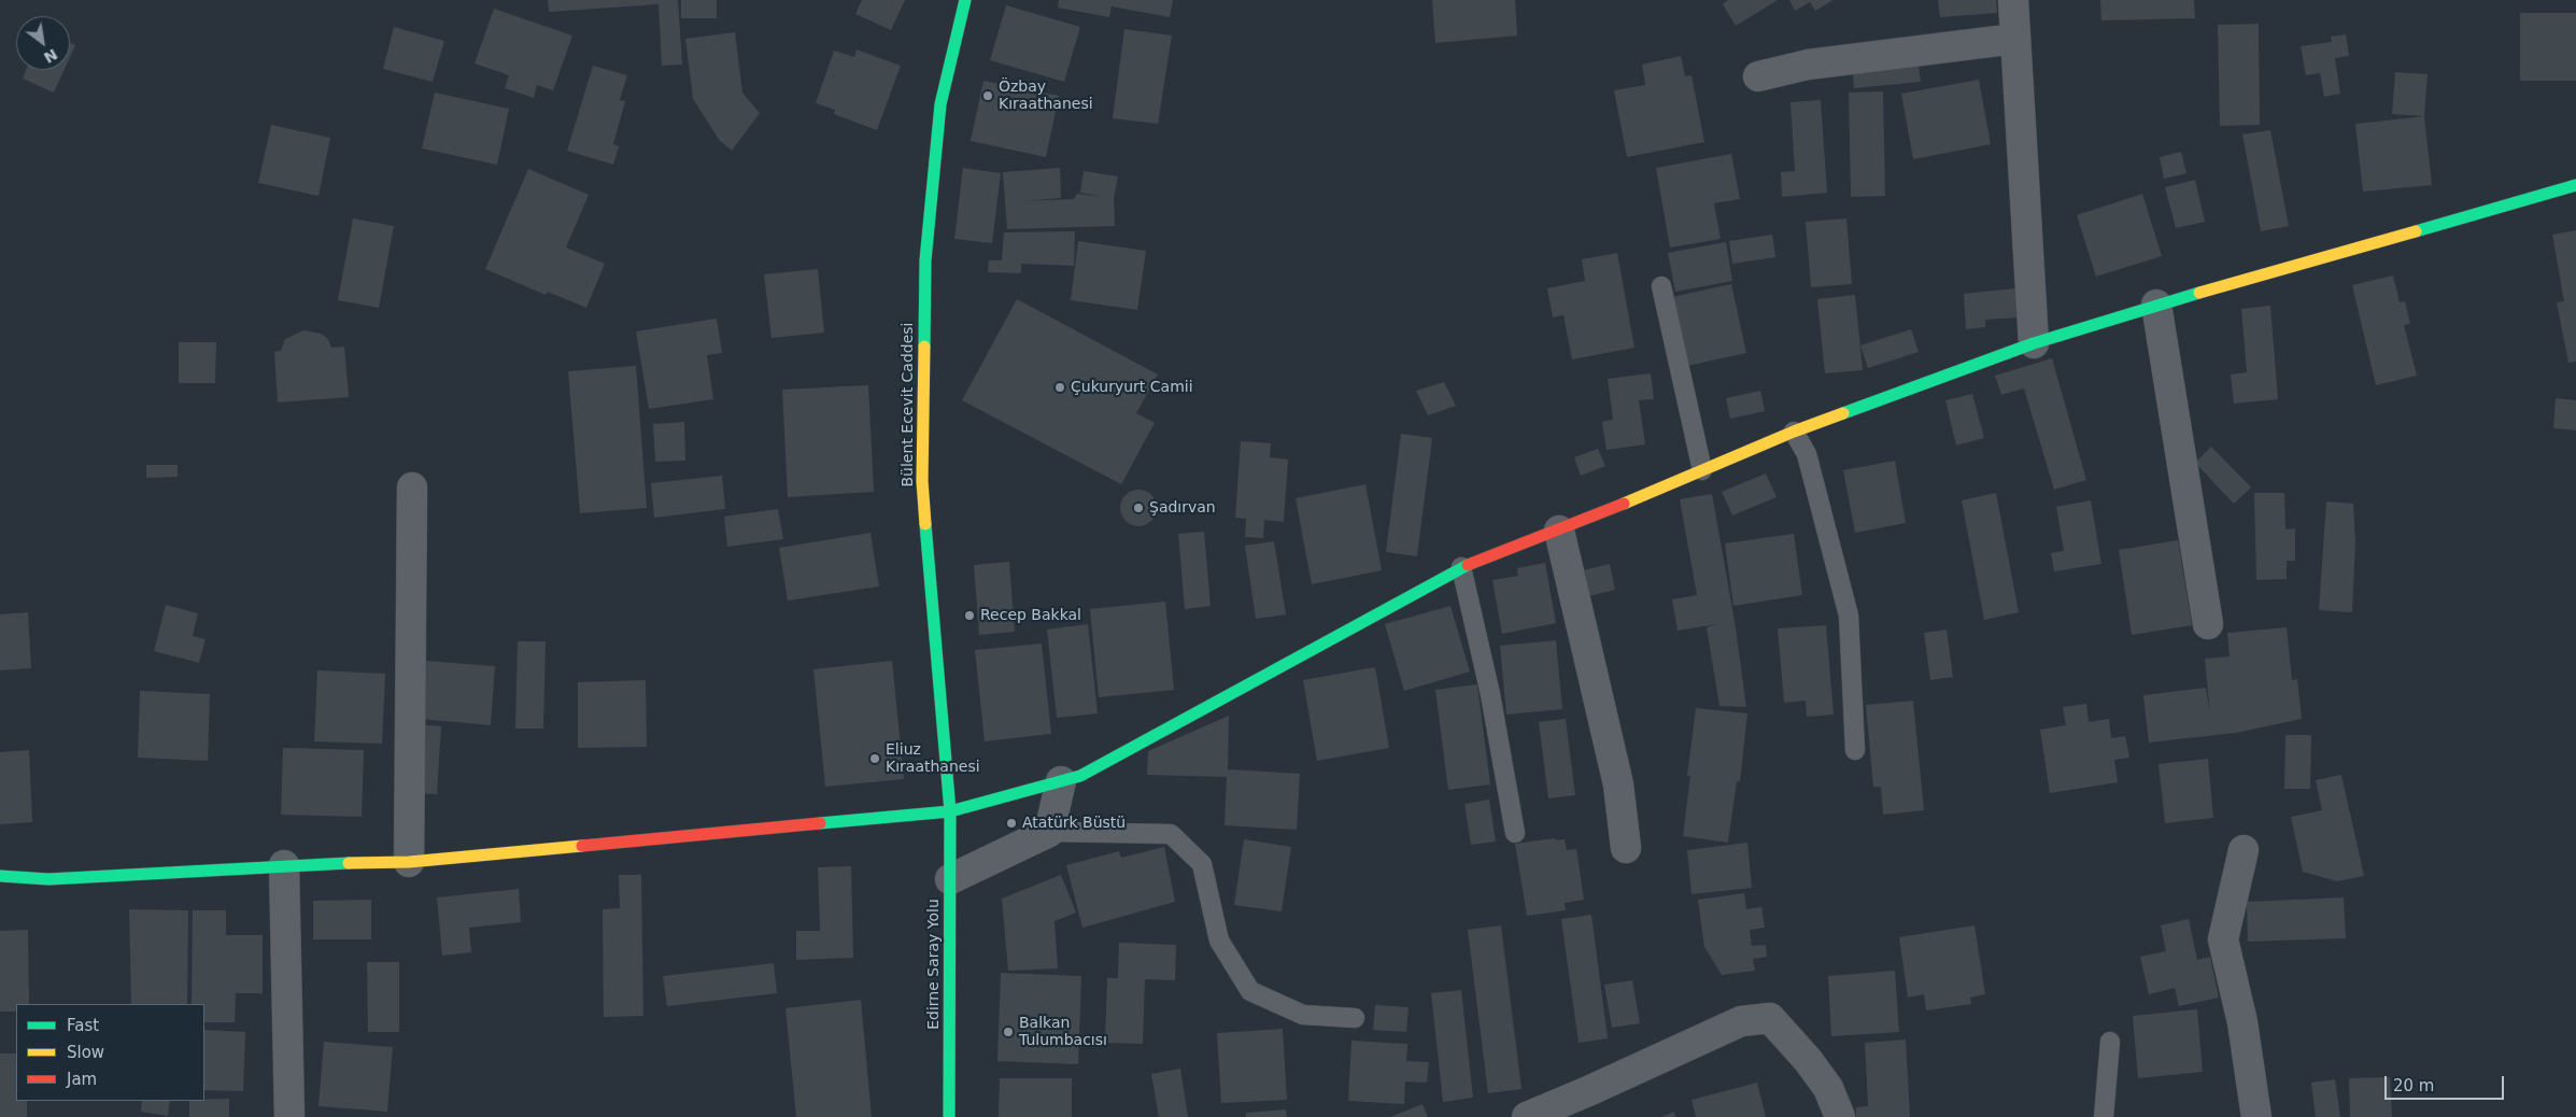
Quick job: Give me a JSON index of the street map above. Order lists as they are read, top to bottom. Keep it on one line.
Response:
{"streets":{"street":["Bülent Ecevit Caddesi","Edirne Saray Yolu"]},"crossings":[["Bülent Ecevit Caddesi","Edirne Saray Yolu"]],"places":["Özbay Kıraathanesi","Çukuryurt Camii","Şadırvan","Recep Bakkal","Eliuz Kıraathanesi","Atatürk Büstü","Balkan Tulumbacısı"],"legend":["Fast","Slow","Jam"],"scale_bar":"20 m","north":"bottom right"}
